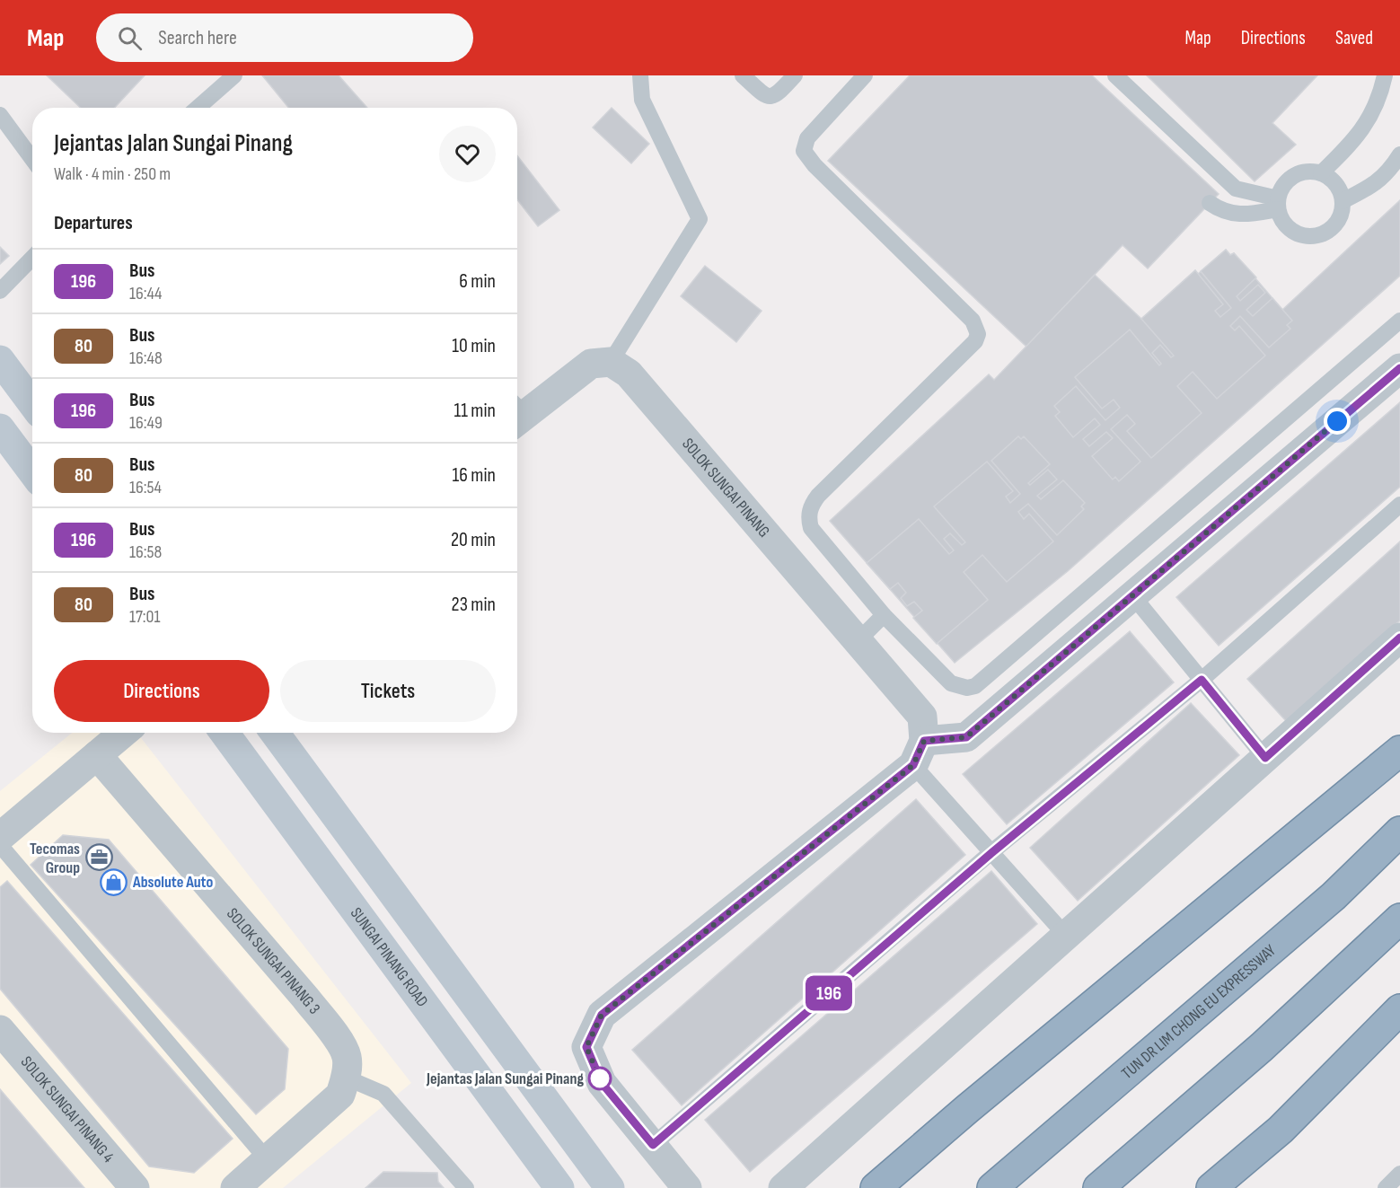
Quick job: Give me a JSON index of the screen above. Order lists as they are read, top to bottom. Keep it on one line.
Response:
{"streets":{"highway":["TUN DR LIM CHONG EU EXPRESSWAY"],"main road":["SUNGAI PINANG ROAD"],"street":["SOLOK SUNGAI PINANG","SOLOK SUNGAI PINANG 3","SOLOK SUNGAI PINANG 4"]},"places":{"office":["Tecomas Group"],"shop":["Absolute Auto"],"other":["Jejantas Jalan Sungai Pinang"]},"lines":["bus line 196"],"page":{"header":"Map","search":"Search here","nav":["Map","Directions","Saved"],"on_map":"196","heading":[["Jejantas Jalan Sungai Pinang","Walk · 4 min · 250 m"],"Departures"],"list":[{"mark":"196","name":"Bus","note":"16:44","value":"6 min"},{"mark":"80","name":"Bus","note":"16:48","value":"10 min"},{"mark":"196","name":"Bus","note":"16:49","value":"11 min"},{"mark":"80","name":"Bus","note":"16:54","value":"16 min"},{"mark":"196","name":"Bus","note":"16:58","value":"20 min"},{"mark":"80","name":"Bus","note":"17:01","value":"23 min"}],"buttons":["Directions","Tickets"]}}
